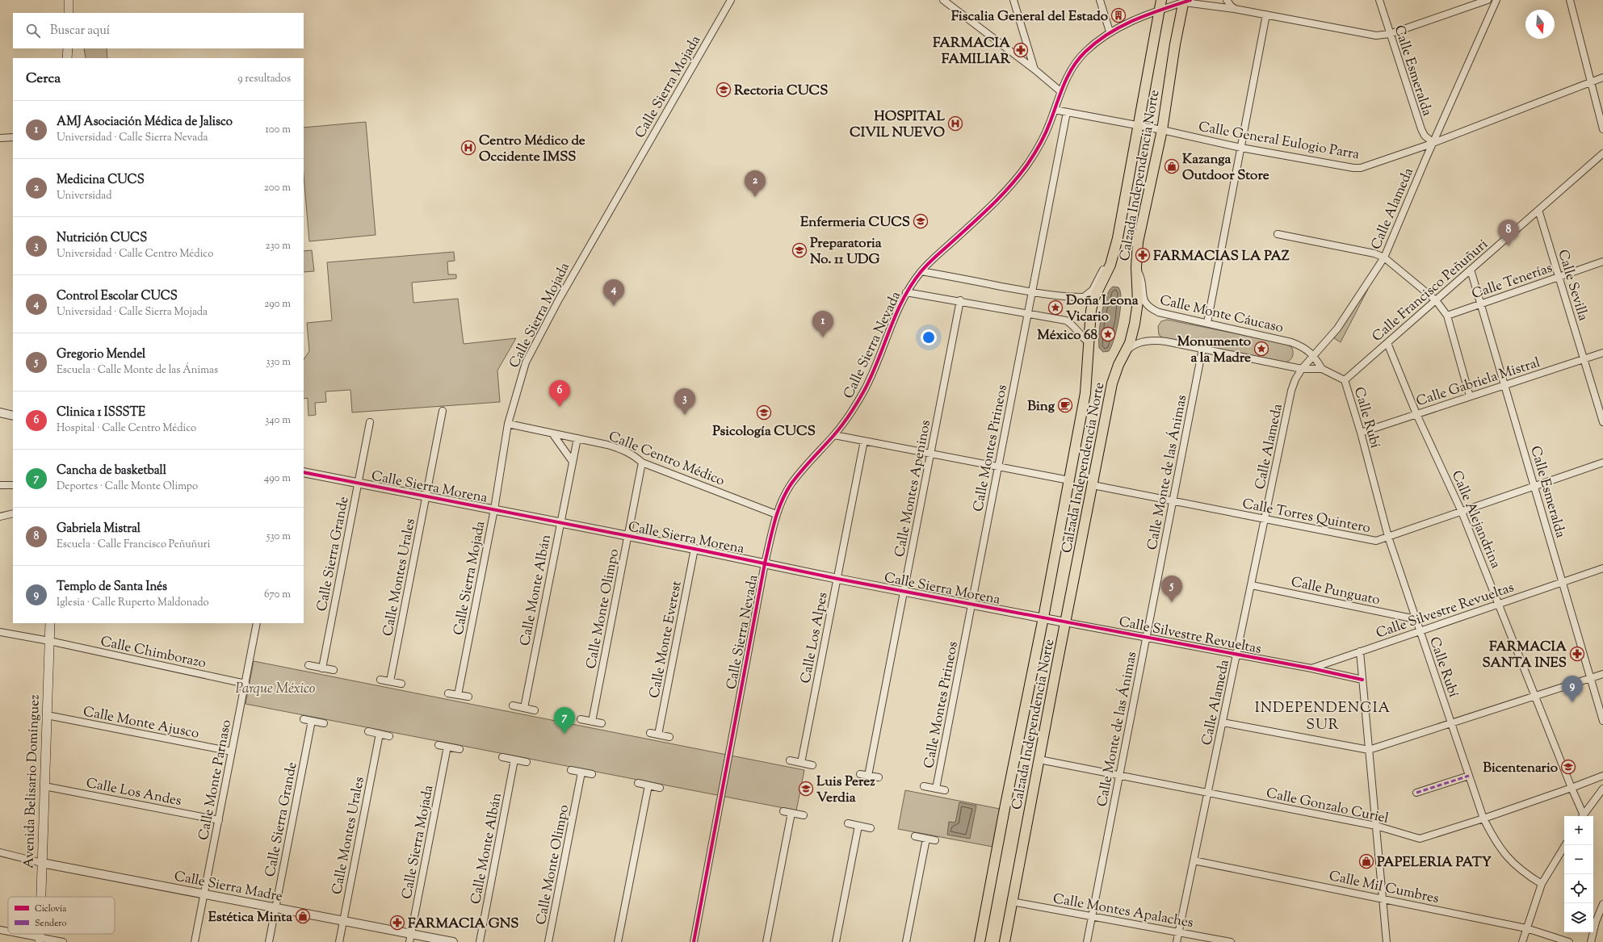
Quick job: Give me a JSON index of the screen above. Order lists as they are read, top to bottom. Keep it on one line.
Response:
{"streets":{"main road":["Calzada Independencia Norte","Avenida Belisario Domínguez"],"street":["Calle Esmeralda","Calle Sierra Mojada","Calle General Eulogio Parra","Calle Alameda","Calle Tenerías","Calle Sevilla","Calle Francisco Peñuñuri","Calle Monte Cáucaso","Calle Sierra Nevada","Calle Gabriela Mistral","Calle Rubí","Calle Montes Pirineos","Calle Centro Médico","Calle Monte de las Ánimas","Calle Sierra Morena","Calle Montes Apeninos","Calle Torres Quintero","Calle Alejandrina","Calle Sierra Grande","Calle Montes Urales","Calle Monte Albán","Calle Punguato","Calle Monte Olimpo","Calle Silvestre Revueltas","Calle Los Alpes","Calle Monte Everest","Calle Chimborazo","Calle Monte Ajusco","Calle Monte Parnaso","Calle Los Andes","Calle Gonzalo Curiel","Calle Sierra Madre","Calle Mil Cumbres","Calle Montes Apalaches"]},"crossings":[["Calle Esmeralda","Calle General Eulogio Parra"],["Calle Esmeralda","Calle Alameda"],["Calle Esmeralda","Calle Tenerías"],["Calle Esmeralda","Calle Francisco Peñuñuri"],["Calle Esmeralda","Calle Gabriela Mistral"],["Calle Esmeralda","Calle Torres Quintero"],["Calle Esmeralda","Calle Silvestre Revueltas"],["Calle Sierra Mojada","Calle Centro Médico"],["Calle Sierra Mojada","Calle Sierra Morena"],["Calle Sierra Mojada","Calle Sierra Madre"],["Calle General Eulogio Parra","Calzada Independencia Norte"],["Calle General Eulogio Parra","Calle Alameda"],["Calle General Eulogio Parra","Calle Sierra Nevada"],["Calle General Eulogio Parra","Calle Montes Pirineos"],["Calzada Independencia Norte","Calle Monte Cáucaso"],["Calzada Independencia Norte","Calle Sierra Nevada"],["Calzada Independencia Norte","Calle Sierra Morena"],["Calzada Independencia Norte","Calle Torres Quintero"],["Calzada Independencia Norte","Calle Silvestre Revueltas"],["Calzada Independencia Norte","Calle Gonzalo Curiel"],["Calzada Independencia Norte","Calle Montes Apalaches"],["Calle Alameda","Calle Monte Cáucaso"],["Calle Alameda","Calle Torres Quintero"],["Calle Alameda","Calle Punguato"],["Calle Alameda","Calle Silvestre Revueltas"],["Calle Alameda","Calle Gonzalo Curiel"],["Calle Alameda","Calle Mil Cumbres"],["Calle Alameda","Calle Montes Apalaches"],["Calle Tenerías","Calle Sevilla"],["Calle Sevilla","Calle Francisco Peñuñuri"],["Calle Sevilla","Calle Gabriela Mistral"],["Calle Francisco Peñuñuri","Calle Rubí"],["Calle Francisco Peñuñuri","Calle Alejandrina"],["Calle Sierra Nevada","Calle Centro Médico"],["Calle Sierra Nevada","Calle Sierra Morena"],["Calle Gabriela Mistral","Calle Rubí"],["Calle Gabriela Mistral","Calle Alejandrina"],["Calle Rubí","Calle Torres Quintero"],["Calle Rubí","Calle Punguato"],["Calle Rubí","Calle Silvestre Revueltas"],["Calle Rubí","Calle Gonzalo Curiel"],["Calle Montes Pirineos","Calle Sierra Morena"],["Calle Centro Médico","Calle Monte Albán"],["Calle Centro Médico","Calle Monte Olimpo"],["Calle Monte de las Ánimas","Calle Torres Quintero"],["Calle Monte de las Ánimas","Calle Silvestre Revueltas"],["Calle Monte de las Ánimas","Calle Gonzalo Curiel"],["Calle Monte de las Ánimas","Calle Montes Apalaches"],["Calle Sierra Morena","Calle Montes Apeninos"],["Calle Sierra Morena","Calle Sierra Grande"],["Calle Sierra Morena","Calle Montes Urales"],["Calle Sierra Morena","Calle Monte Albán"],["Calle Sierra Morena","Calle Monte Olimpo"],["Calle Sierra Morena","Calle Silvestre Revueltas"],["Calle Sierra Morena","Calle Los Alpes"],["Calle Sierra Morena","Calle Monte Everest"],["Calle Torres Quintero","Calle Alejandrina"],["Calle Alejandrina","Calle Silvestre Revueltas"],["Calle Alejandrina","Calle Gonzalo Curiel"],["Calle Sierra Grande","Calle Sierra Madre"],["Calle Montes Urales","Calle Sierra Madre"],["Calle Chimborazo","Calle Monte Parnaso"],["Calle Chimborazo","Avenida Belisario Domínguez"],["Calle Monte Ajusco","Calle Monte Parnaso"],["Calle Monte Ajusco","Avenida Belisario Domínguez"],["Calle Monte Parnaso","Calle Los Andes"],["Calle Monte Parnaso","Calle Sierra Madre"],["Avenida Belisario Domínguez","Calle Los Andes"],["Avenida Belisario Domínguez","Calle Sierra Madre"]],"districts":["INDEPENDENCIA SUR"],"parks":["Parque México"],"places":{"building":["Fiscalia General del Estado"],"pharmacy":["FARMACIA FAMILIAR","FARMACIAS LA PAZ","FARMACIA SANTA INES","FARMACIA GNS"],"school or university":["Rectoria CUCS","Enfermeria CUCS","Preparatoria No. 11 UDG","Psicología CUCS","Bicentenario","Luis Perez Verdia"],"hospital":["HOSPITAL CIVIL NUEVO","Centro Médico de Occidente IMSS"],"shop":["Kazanga Outdoor Store","PAPELERIA PATY","Estética Minta"],"place":["Doña Leona Vicario","México 68","Monumento a la Madre"],"cafe":["Bing"]},"legend":["Ciclovía","Sendero"],"north":"bottom","page":{"search":"Buscar aquí","heading":["Cerca","9 resultados"],"list":[{"mark":"1","name":"AMJ Asociación Médica de Jalisco","note":"Universidad · Calle Sierra Nevada","value":"100 m"},{"mark":"2","name":"Medicina CUCS","note":"Universidad","value":"200 m"},{"mark":"3","name":"Nutrición CUCS","note":"Universidad · Calle Centro Médico","value":"230 m"},{"mark":"4","name":"Control Escolar CUCS","note":"Universidad · Calle Sierra Mojada","value":"290 m"},{"mark":"5","name":"Gregorio Mendel","note":"Escuela · Calle Monte de las Ánimas","value":"330 m"},{"mark":"6","name":"Clinica 1 ISSSTE","note":"Hospital · Calle Centro Médico","value":"340 m"},{"mark":"7","name":"Cancha de basketball","note":"Deportes · Calle Monte Olimpo","value":"490 m"},{"mark":"8","name":"Gabriela Mistral","note":"Escuela · Calle Francisco Peñuñuri","value":"530 m"},{"mark":"9","name":"Templo de Santa Inés","note":"Iglesia · Calle Ruperto Maldonado","value":"670 m"}],"pins":["2","8","4","1","6","3","5","9","7"],"map_buttons":["+","−"]}}
